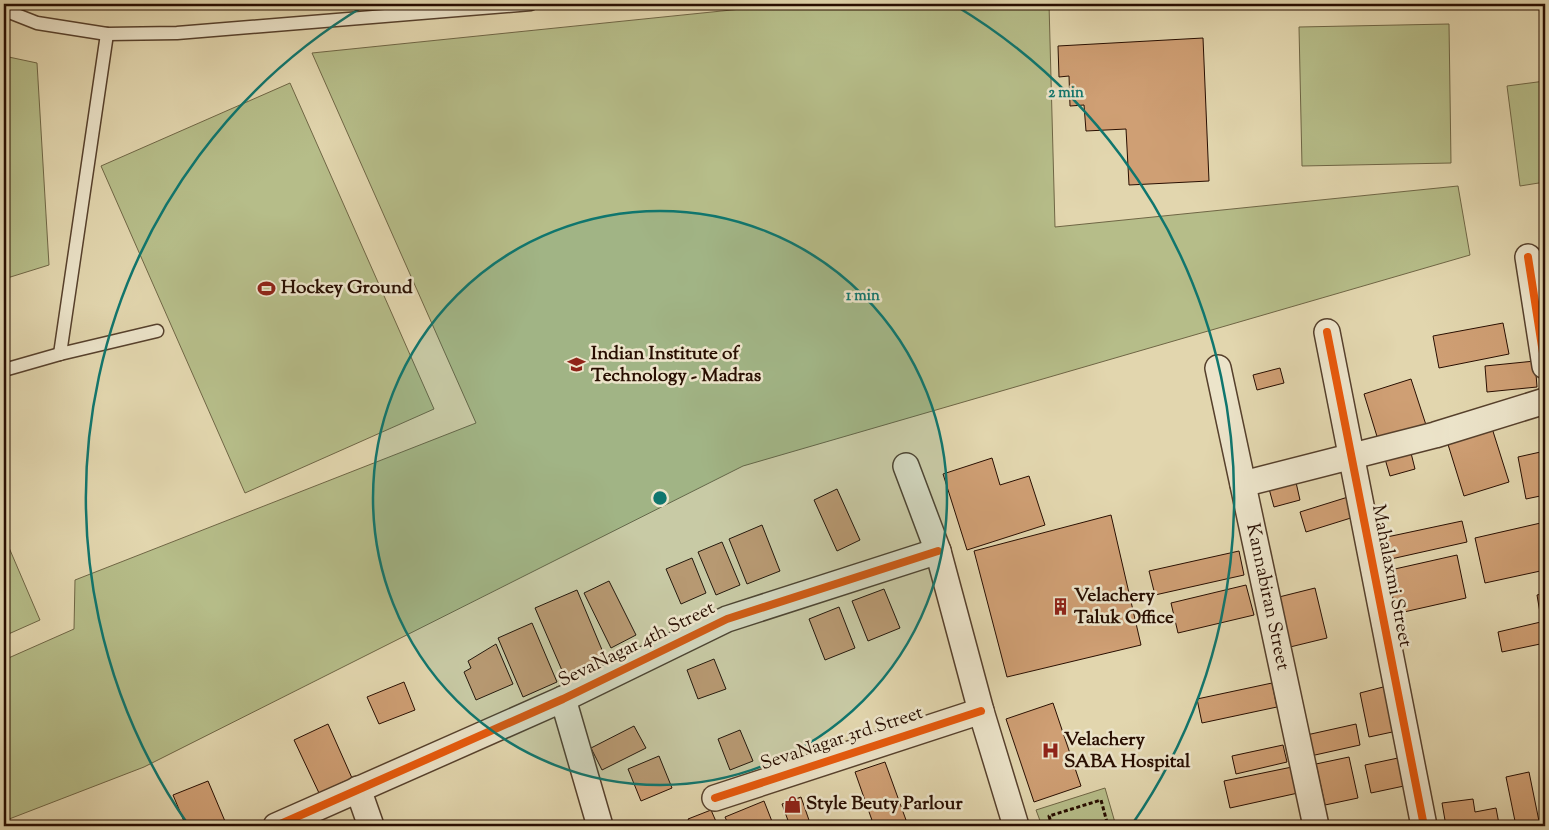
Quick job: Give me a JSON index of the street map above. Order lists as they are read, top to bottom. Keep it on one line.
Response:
{"streets":{"street":["Mahalaxmi Street","Kannabiran Street","SevaNagar 4th Street","SevaNagar 3rd Street"]},"places":{"sports":["Hockey Ground"],"school or university":["Indian Institute of Technology - Madras"],"building":["Velachery Taluk Office"],"hospital":["Velachery SABA Hospital"],"shop":["Style Beuty Parlour"]},"rings":["2 min","1 min"]}
